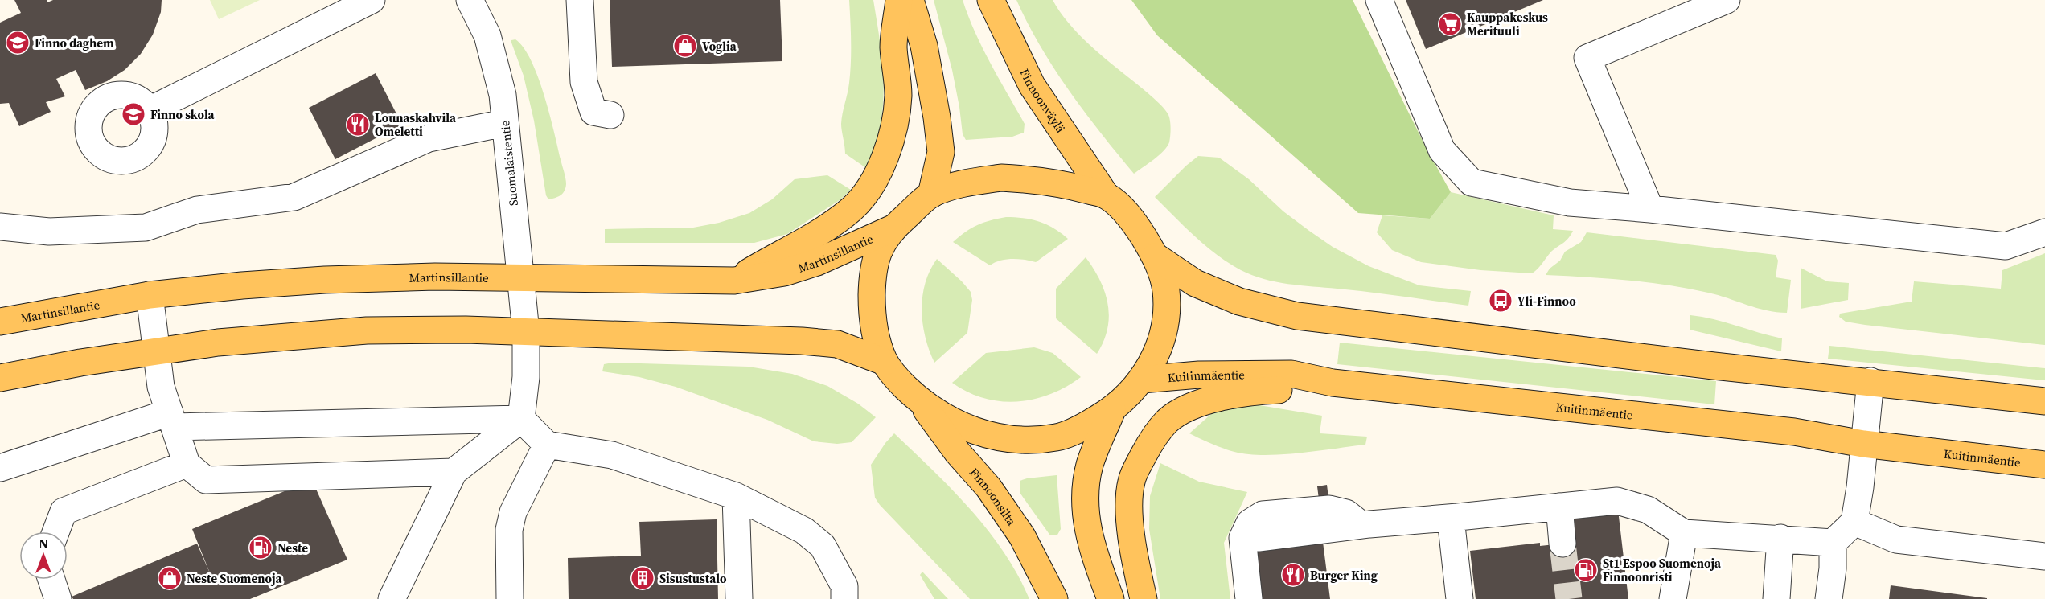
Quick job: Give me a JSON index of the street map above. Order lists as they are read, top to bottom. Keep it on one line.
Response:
{"streets":{"main road":["Finnoonväylä","Martinsillantie","Kuitinmäentie","Finnoonsilta"],"street":["Suomalaistentie"]},"crossings":[["Suomalaistentie","Martinsillantie"]],"places":{"supermarket":["Kauppakeskus Merituuli"],"school or university":["Finno daghem","Finno skola"],"shop":["Voglia","Neste Suomenoja"],"restaurant":["Lounaskahvila Omeletti","Burger King"],"bus stop":["Yli-Finnoo"],"fuel station":["Neste","St1 Espoo Suomenoja Finnoonristi"],"building":["Sisustustalo"]},"north":"top"}
